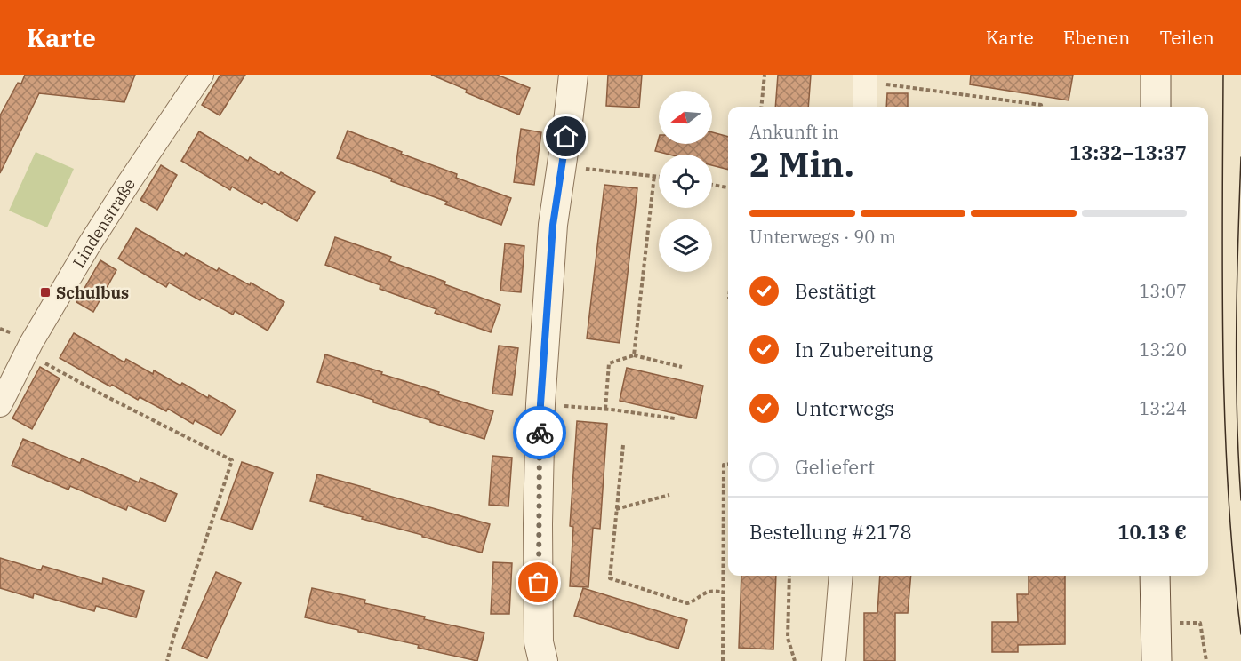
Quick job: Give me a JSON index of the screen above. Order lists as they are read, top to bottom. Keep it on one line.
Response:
{"streets":{"street":["Lindenstraße"]},"places":{"transit":["Schulbus"]},"north":"left","page":{"header":"Karte","nav":["Karte","Ebenen","Teilen"],"heading":["2 Min.","Ankunft in","13:32–13:37"],"panel":["Bestellung #2178","10.13 €"],"bar":"Unterwegs · 90 m","list":[["Bestätigt","13:07"],["In Zubereitung","13:20"],["Unterwegs","13:24"],"Geliefert"]}}
